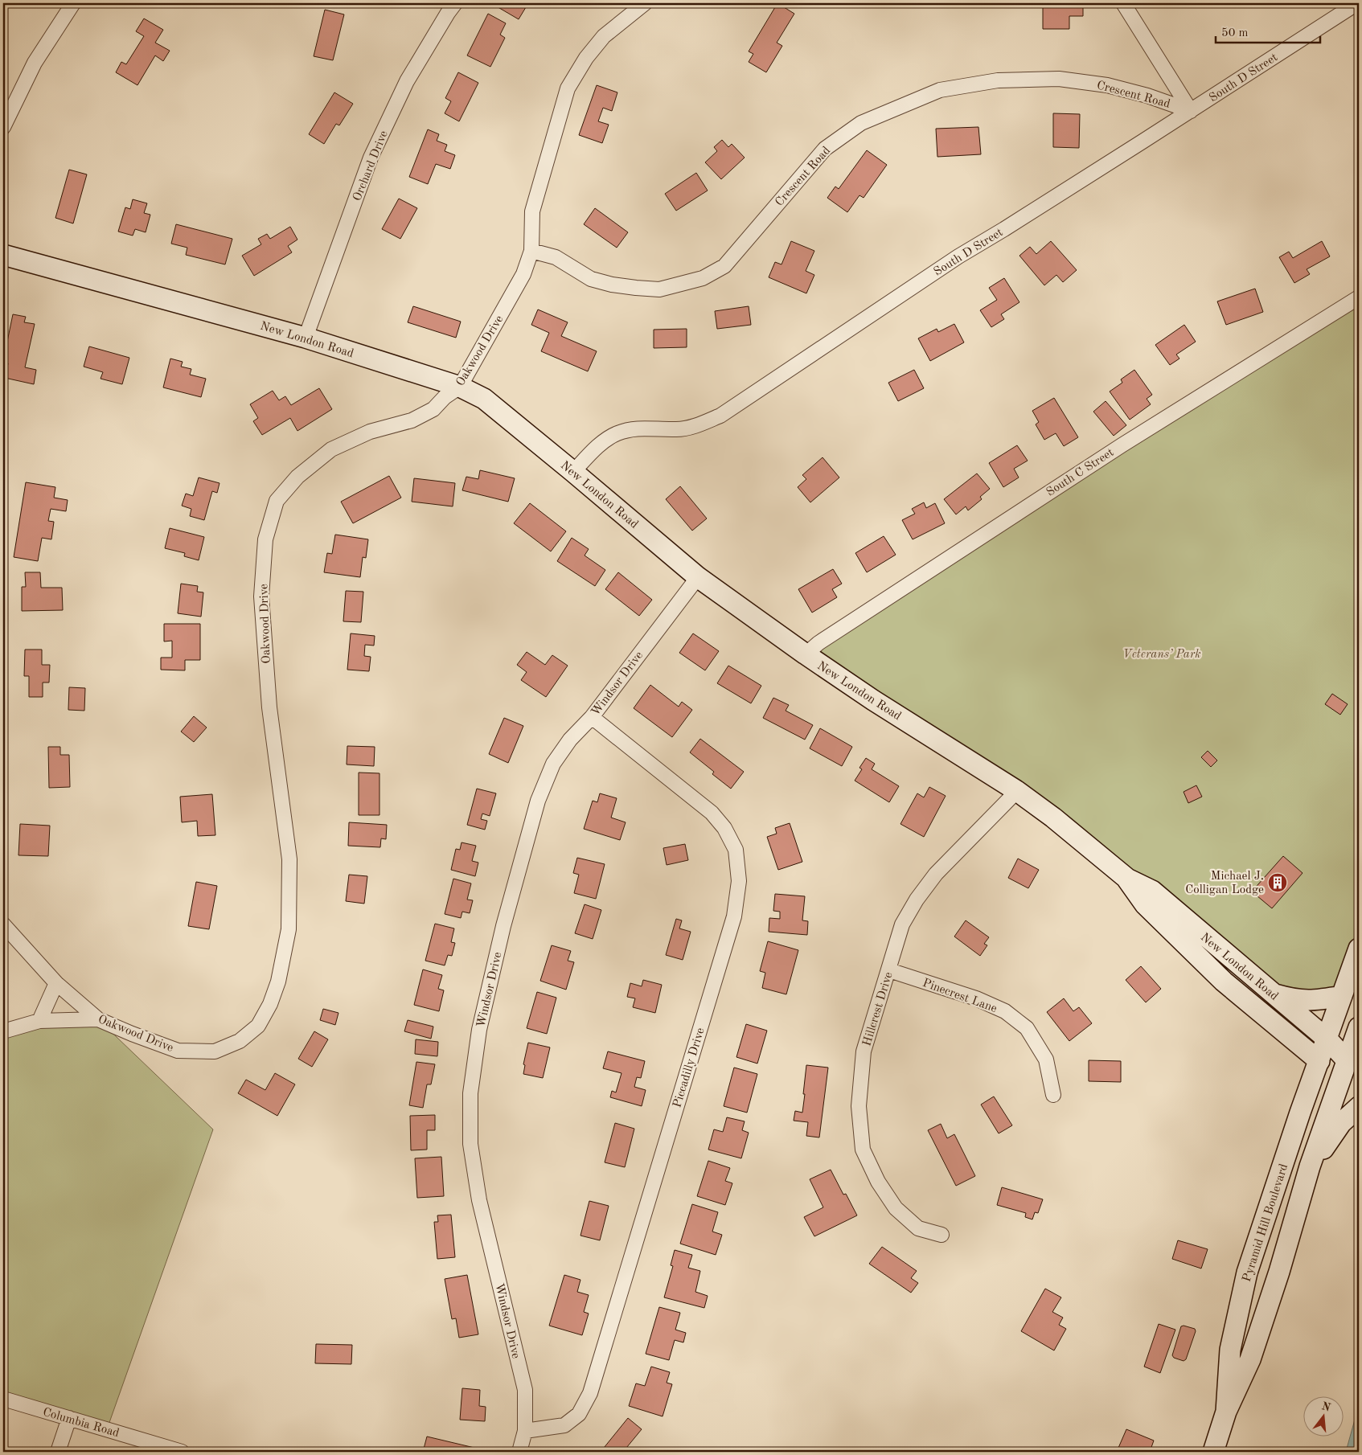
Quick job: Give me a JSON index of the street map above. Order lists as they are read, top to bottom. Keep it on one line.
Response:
{"streets":{"street":["South D Street","Crescent Road","Orchard Drive","New London Road","Oakwood Drive","South C Street","Windsor Drive","Pinecrest Lane","Hillcrest Drive","Piccadilly Drive","Pyramid Hill Boulevard","Columbia Road"]},"crossings":[["South D Street","Crescent Road"],["South D Street","New London Road"],["Crescent Road","Oakwood Drive"],["Orchard Drive","New London Road"],["New London Road","Oakwood Drive"],["New London Road","South C Street"],["New London Road","Windsor Drive"],["New London Road","Hillcrest Drive"],["New London Road","Pyramid Hill Boulevard"],["Windsor Drive","Piccadilly Drive"],["Pinecrest Lane","Hillcrest Drive"]],"parks":["Veterans’ Park"],"places":{"building":["Michael J. Colligan Lodge"]},"scale_bar":"50 m","north":"top"}
